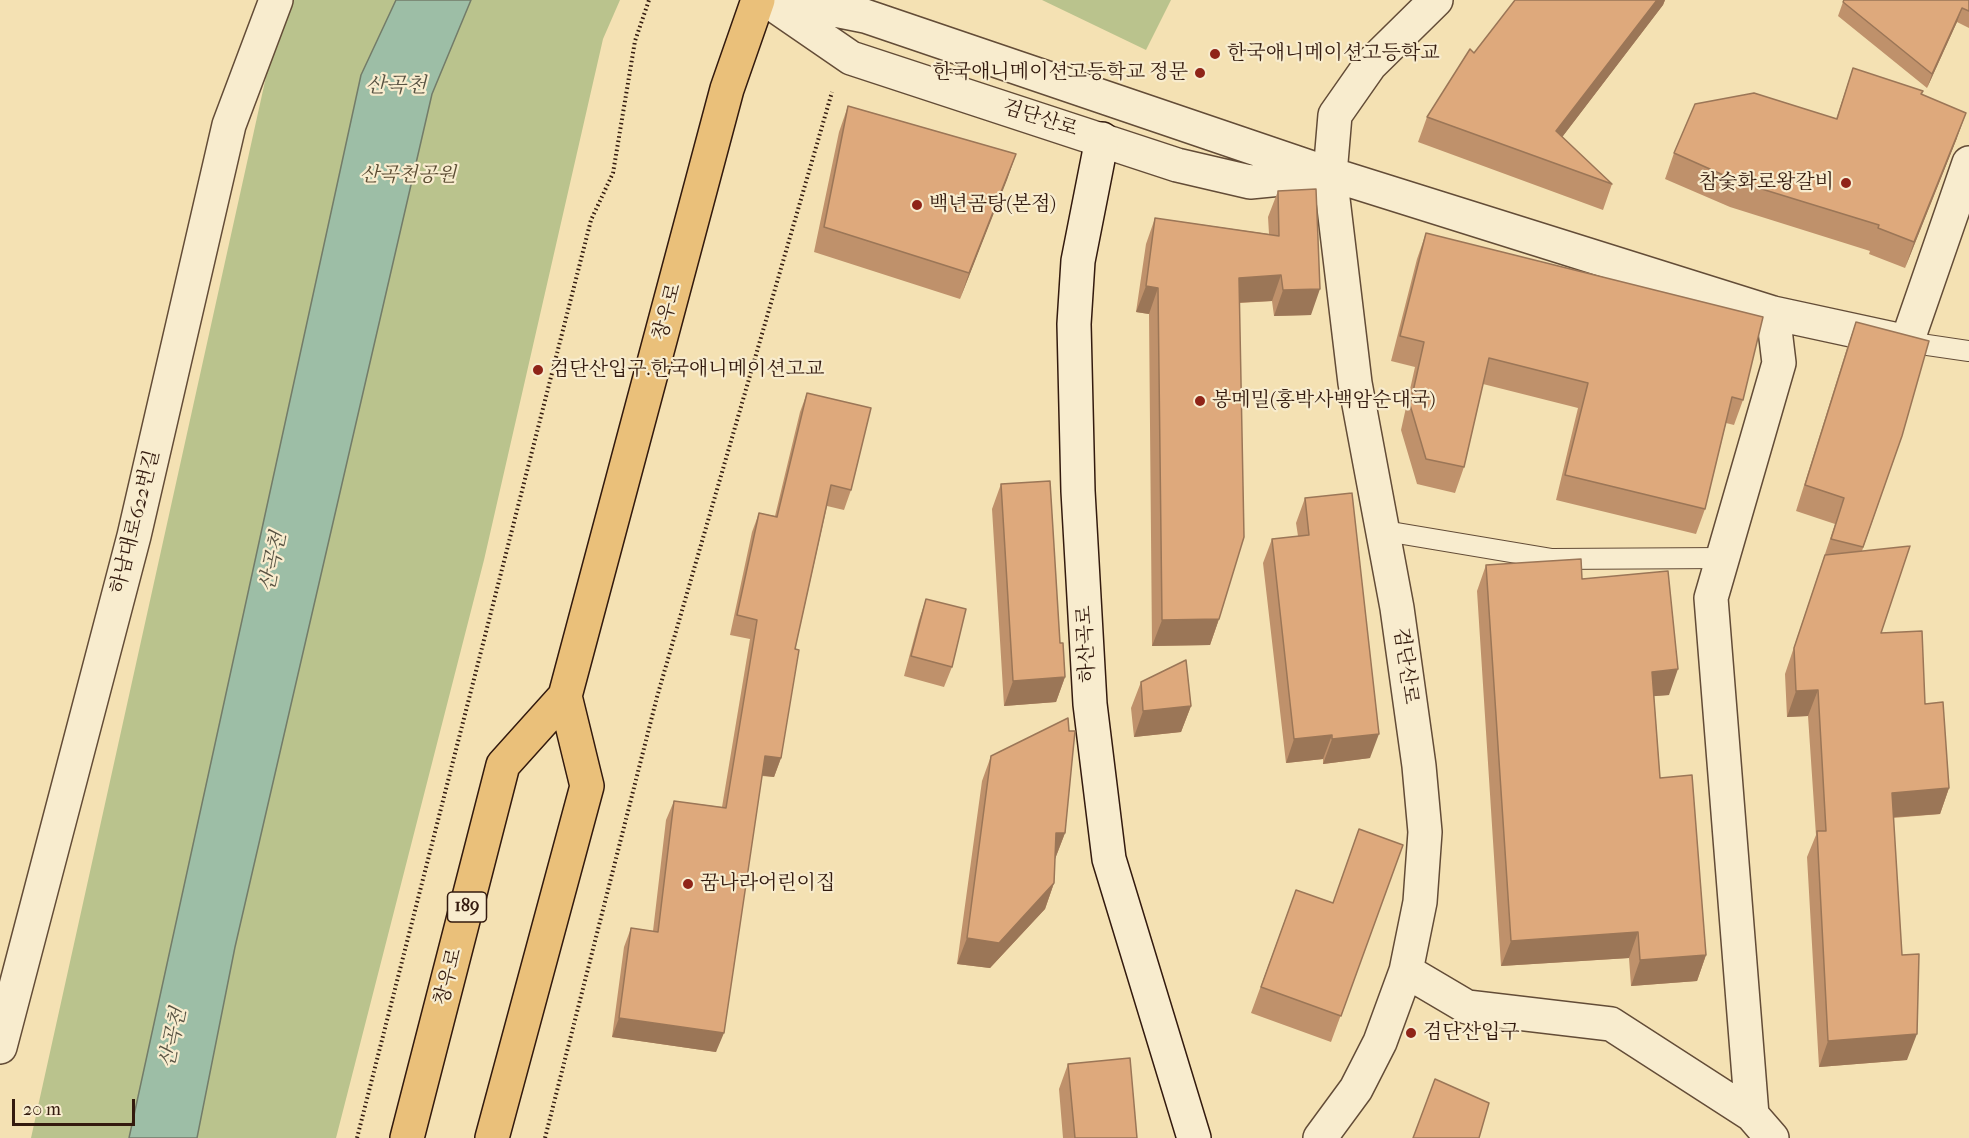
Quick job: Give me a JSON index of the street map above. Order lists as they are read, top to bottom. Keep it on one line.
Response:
{"streets":{"main road":["창우로","189"],"street":["검단산로","하남대로622번길","하산곡로"]},"crossings":[["검단산로","하산곡로"]],"water":["산곡천"],"parks":["산곡천공원"],"places":["한국애니메이션고등학교","한국애니메이션고등학교 정문","참숯화로왕갈비","백년곰탕(본점)","검단산입구.한국애니메이션고교","봉메밀(홍박사백암순대국)","꿈나라어린이집","검단산입구"],"scale_bar":"20 m"}
